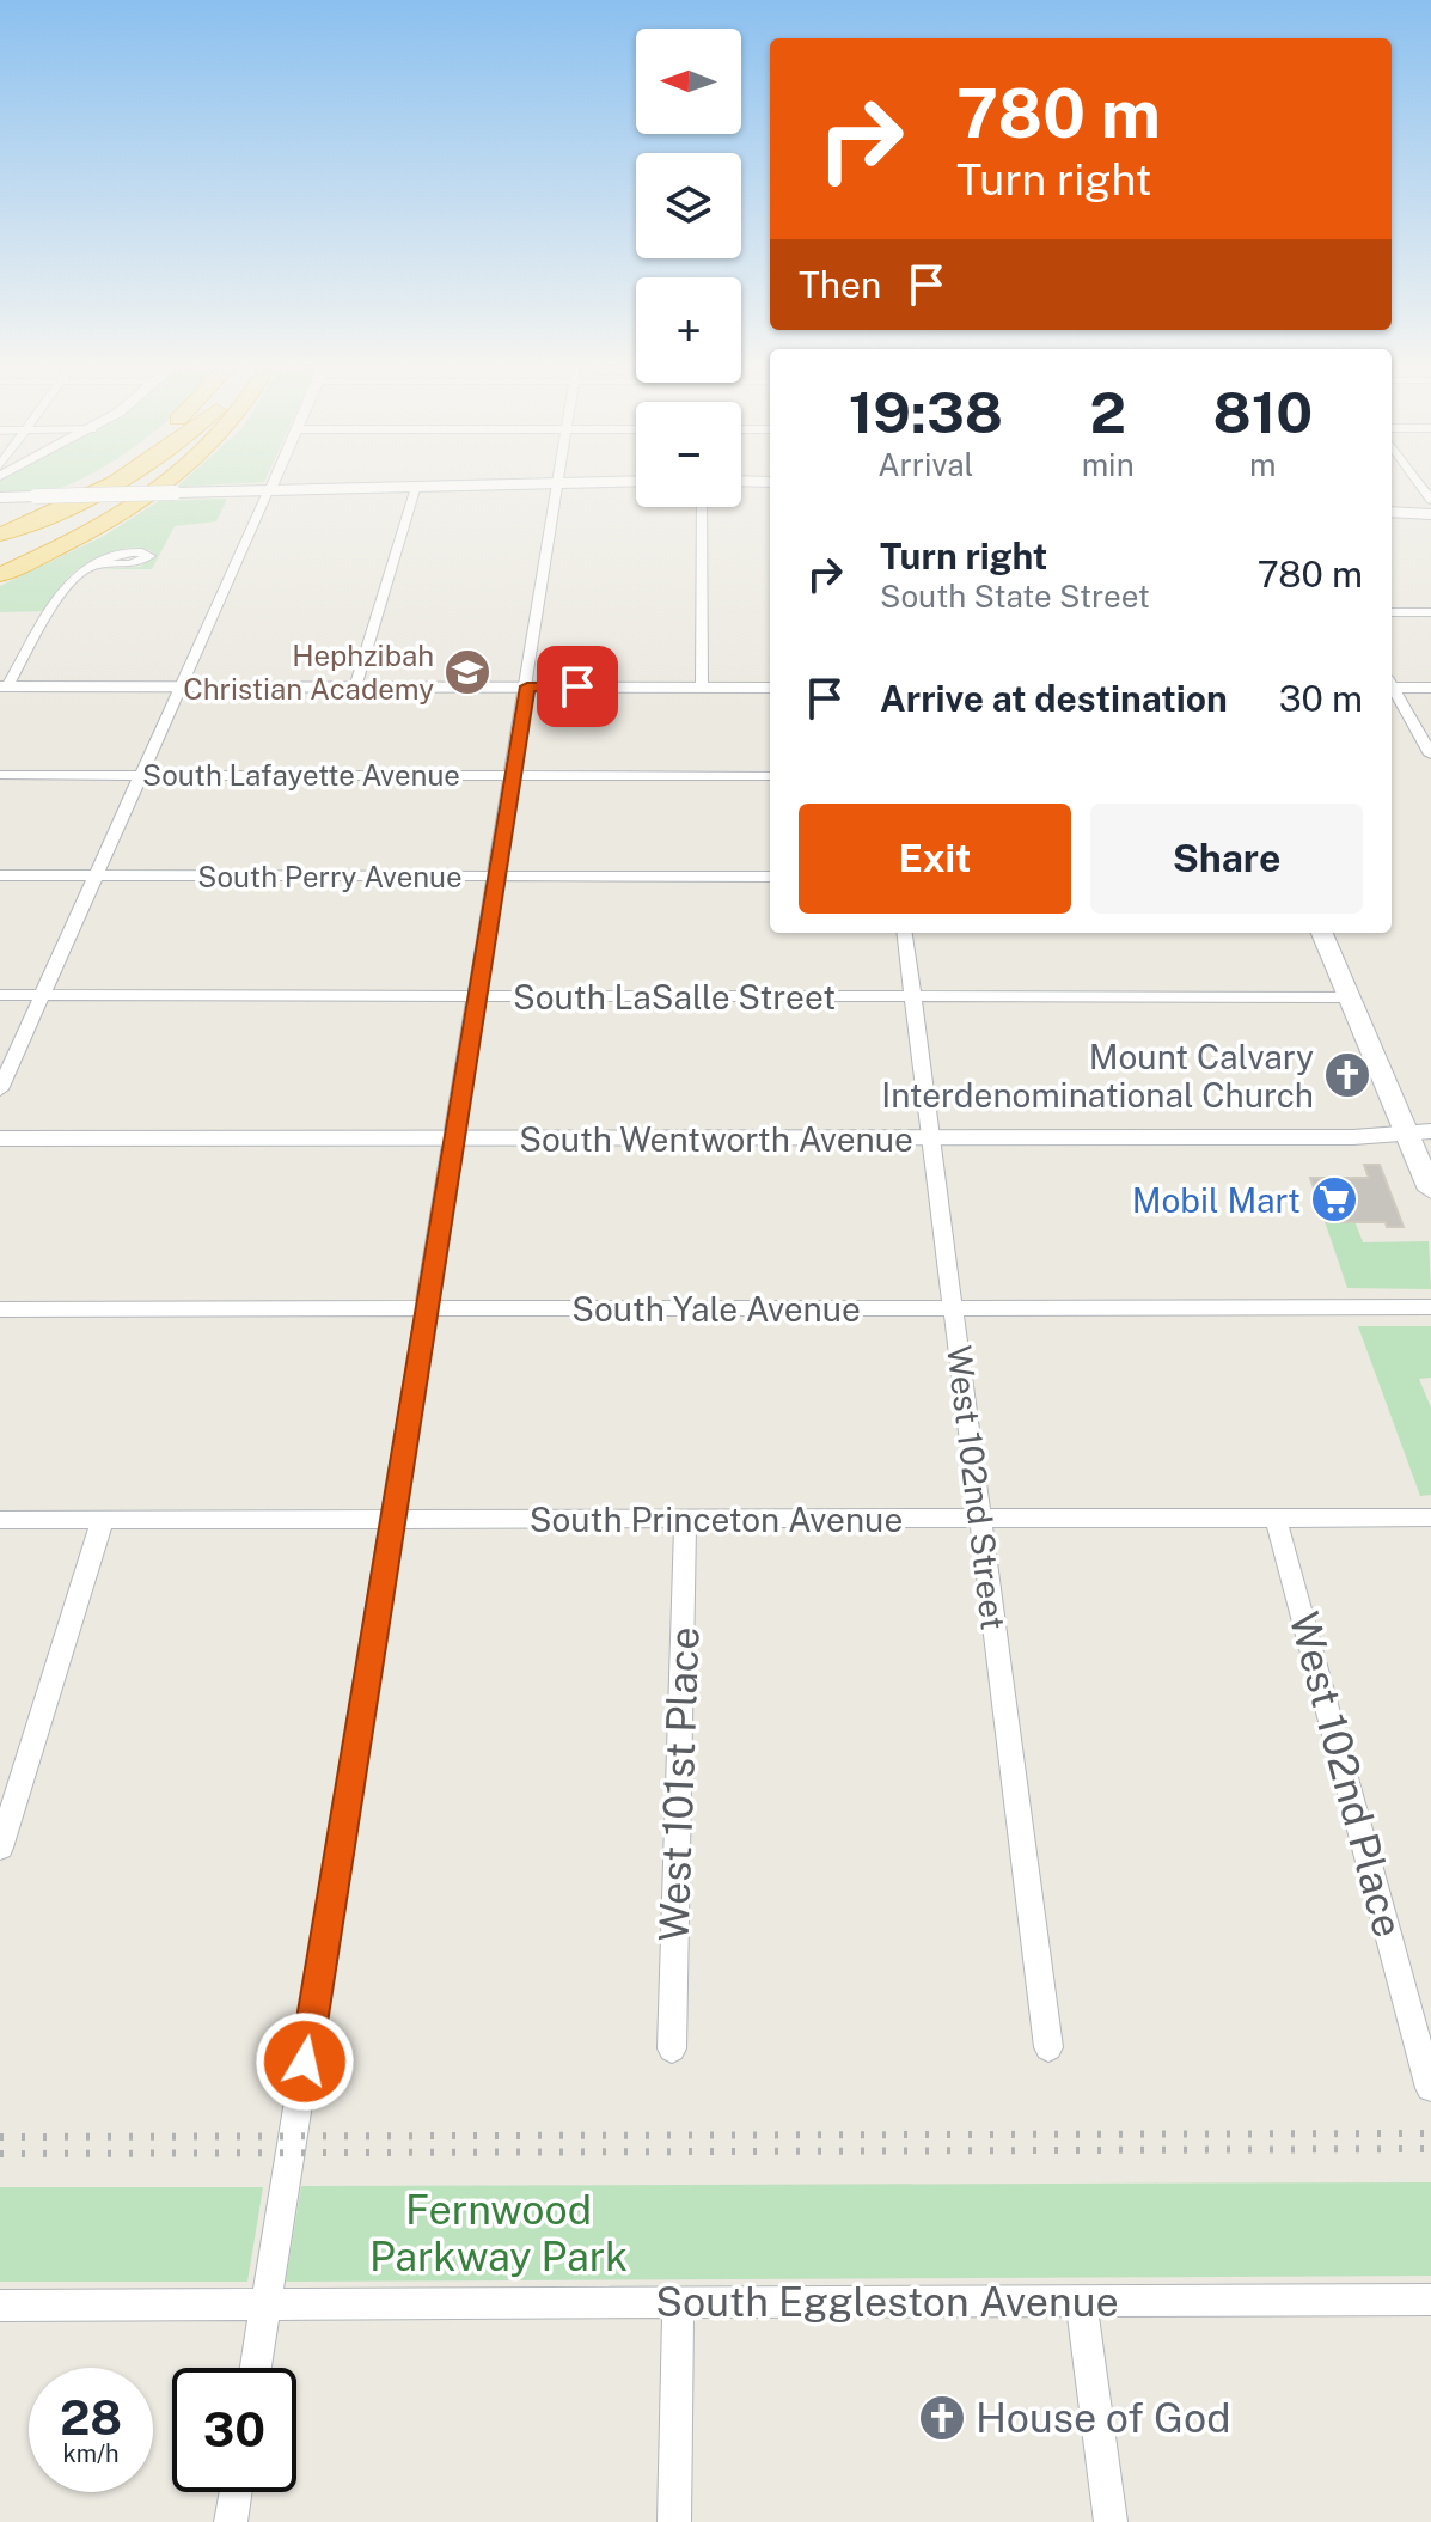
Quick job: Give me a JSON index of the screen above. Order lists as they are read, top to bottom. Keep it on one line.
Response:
{"streets":{"street":["South Lafayette Avenue","South Perry Avenue","South LaSalle Street","South Wentworth Avenue","South Yale Avenue","West 102nd Street","South Princeton Avenue","West 102nd Place","West 101st Place","South Eggleston Avenue"]},"crossings":[["South LaSalle Street","West 102nd Street"],["South Wentworth Avenue","West 102nd Street"],["South Yale Avenue","West 102nd Street"],["West 102nd Street","South Princeton Avenue"],["South Princeton Avenue","West 102nd Place"],["South Princeton Avenue","West 101st Place"]],"parks":["Fernwood Parkway Park"],"places":{"school or university":["Hephzibah Christian Academy"],"church":["Mount Calvary Interdenominational Church","House of God"],"supermarket":["Mobil Mart"]},"north":"left","page":{"map_buttons":["+","−"],"turn":["780 m","Turn right"],"then":"Then","eta":["19:38","Arrival","2","min","810","m"],"list":[{"name":"Turn right","note":"South State Street","value":"780 m"},{"name":"Arrive at destination","value":"30 m"}],"buttons":["Exit","Share"],"speed":"28 km/h","limit":"30"}}
